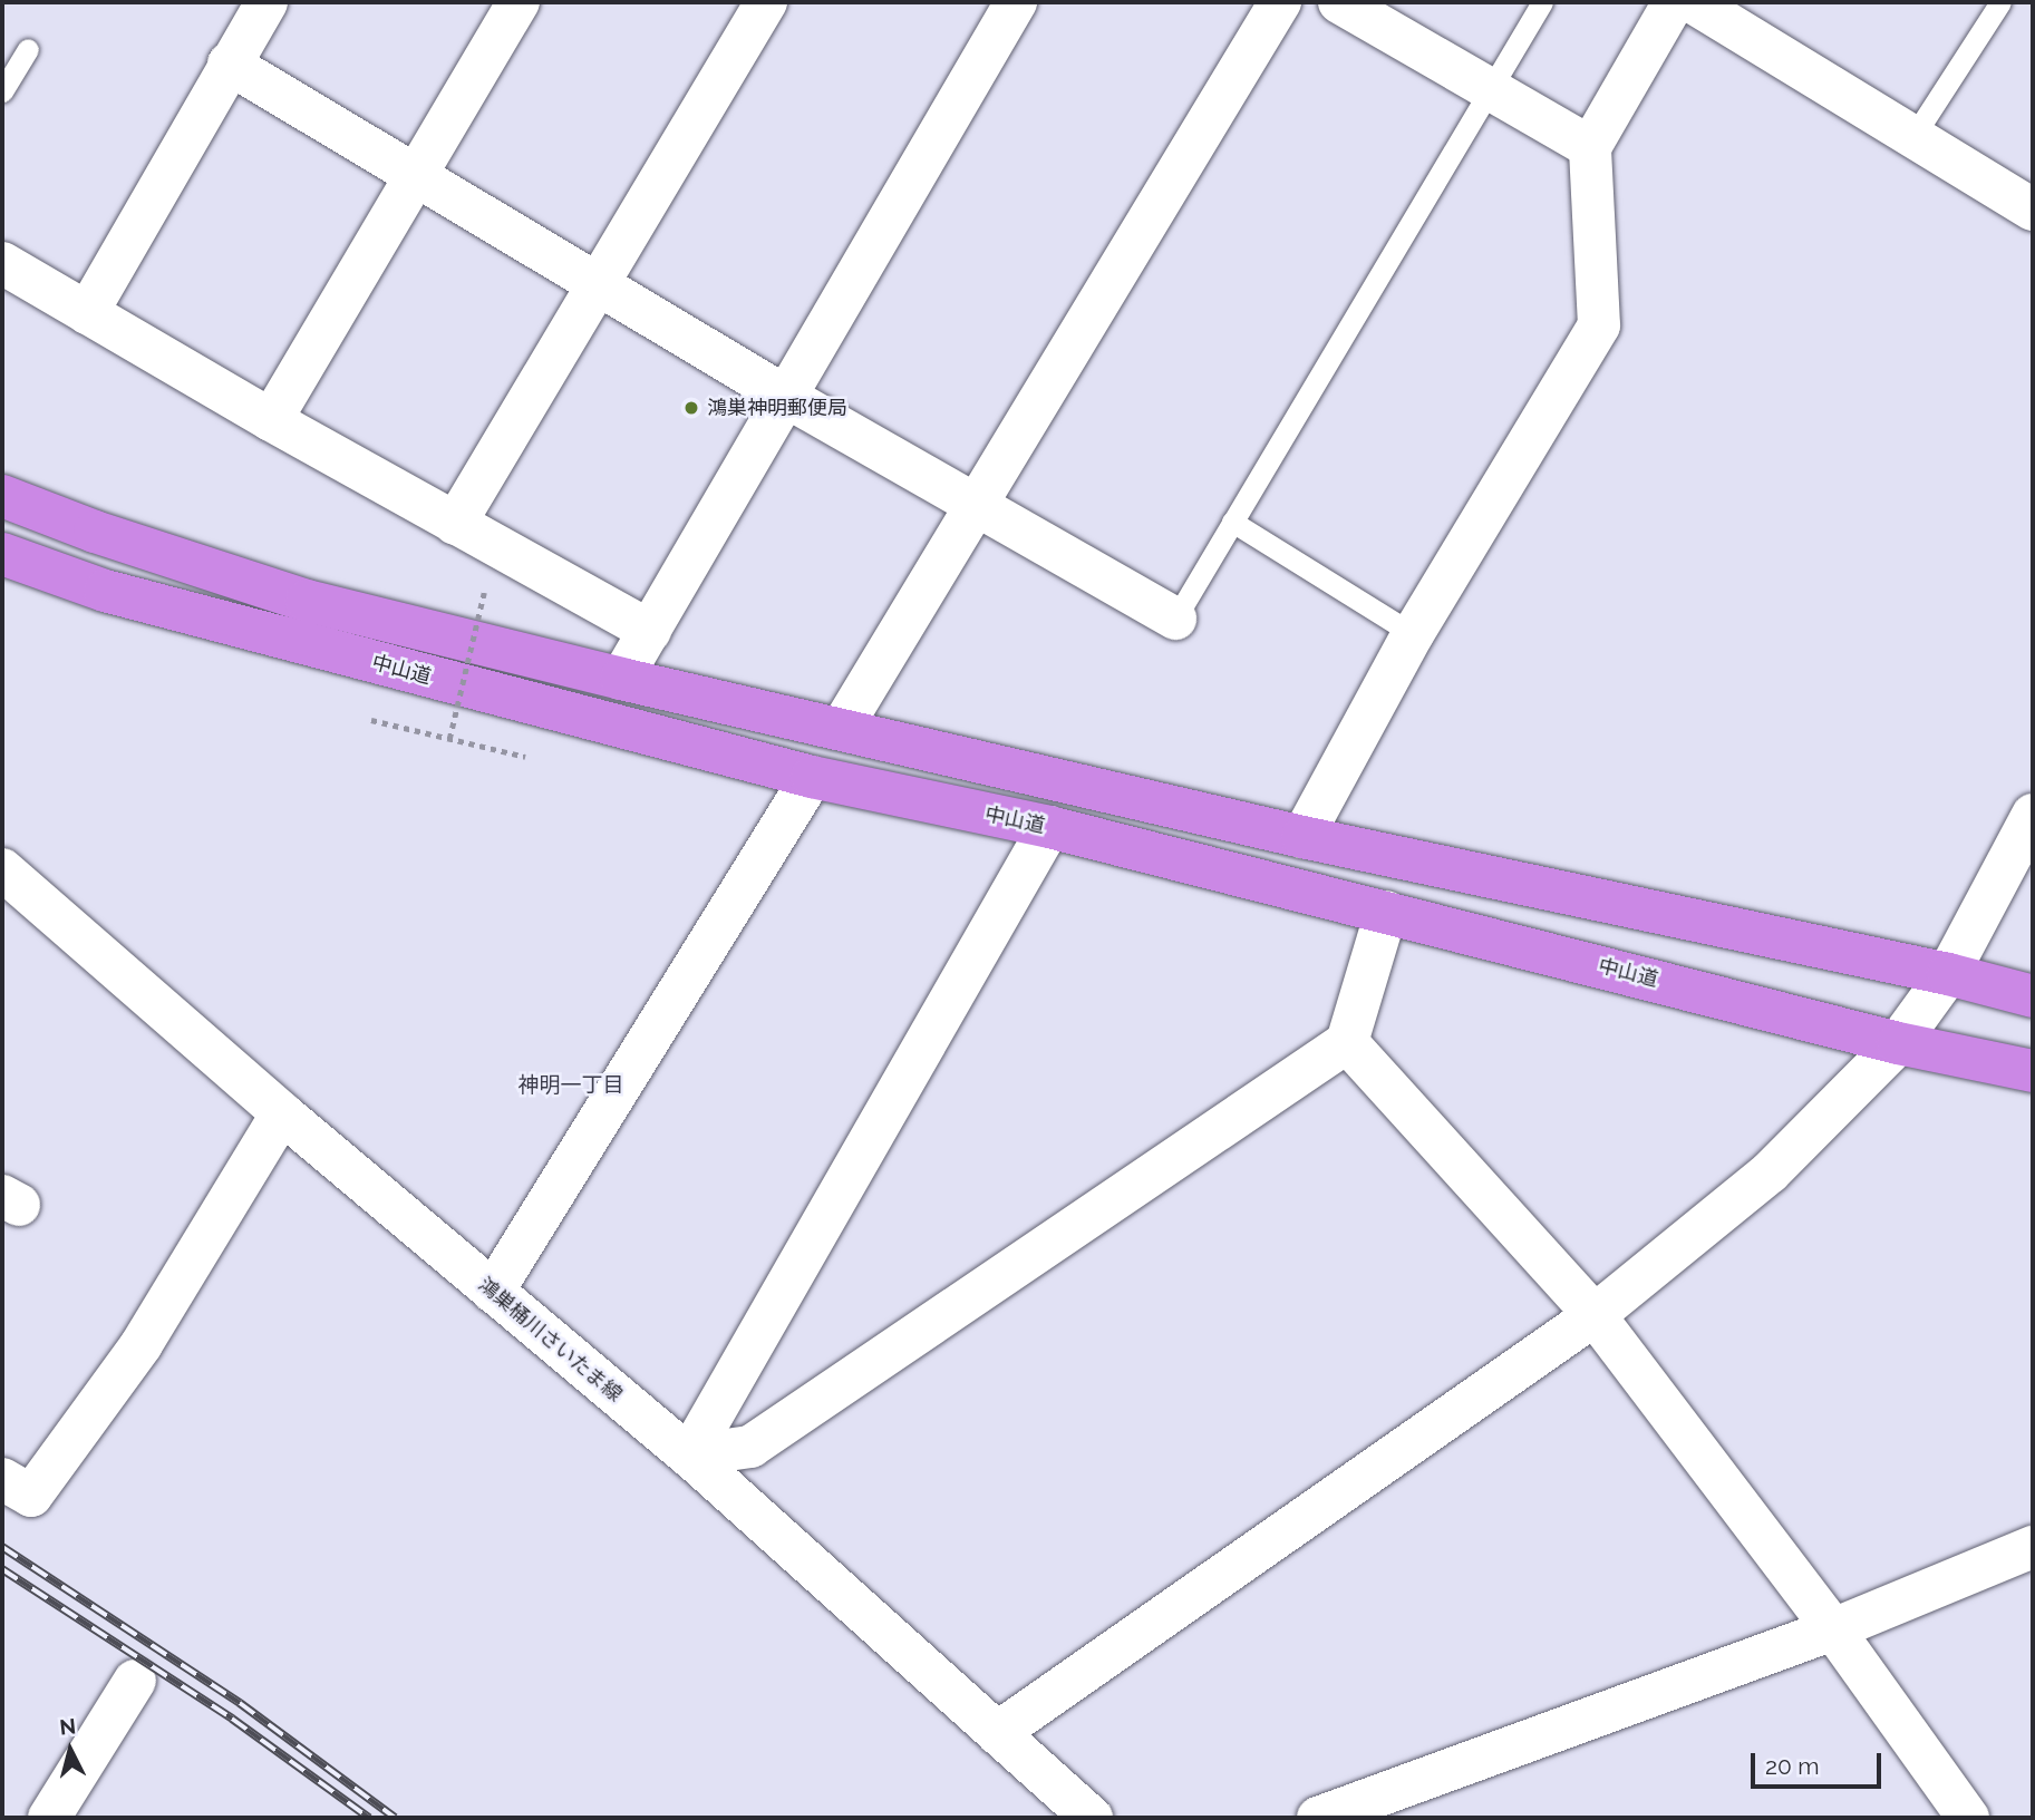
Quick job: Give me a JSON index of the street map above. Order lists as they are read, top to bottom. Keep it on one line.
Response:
{"streets":{"highway":["中山道"],"street":["鴻巣桶川さいたま線"]},"districts":["神明一丁目"],"places":["鴻巣神明郵便局"],"scale_bar":"20 m","north":"top"}
